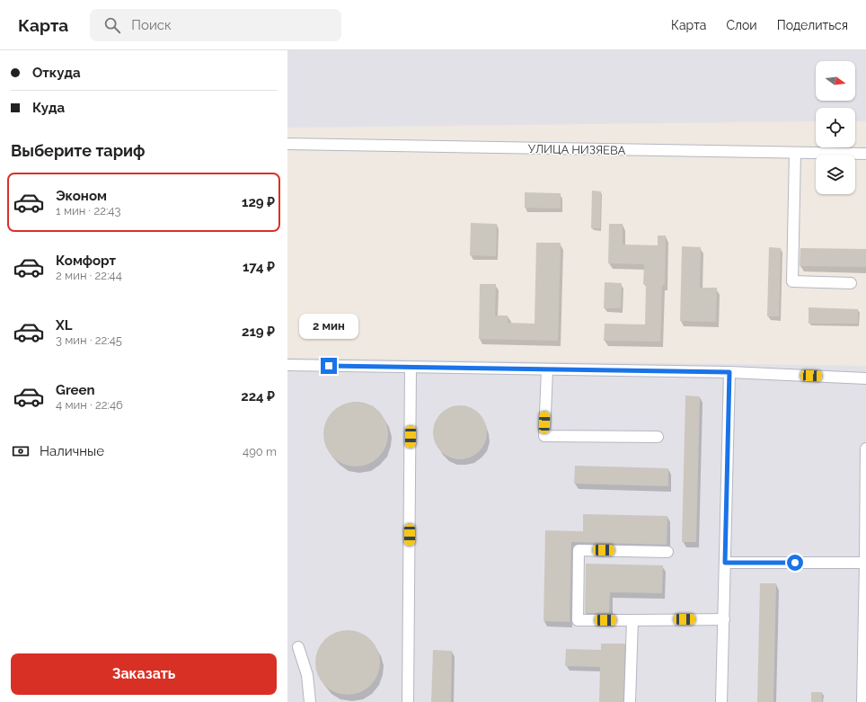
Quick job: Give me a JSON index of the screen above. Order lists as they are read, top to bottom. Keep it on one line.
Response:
{"streets":{"street":["УЛИЦА НИЗЯЕВА"]},"north":"right","page":{"header":"Карта","search":"Поиск","nav":["Карта","Слои","Поделиться"],"banner":["Откуда","Куда"],"heading":"Выберите тариф","list":[{"name":"Эконом","note":"1 мин · 22:43","value":"129 ₽"},{"name":"Комфорт","note":"2 мин · 22:44","value":"174 ₽"},{"name":"XL","note":"3 мин · 22:45","value":"219 ₽"},{"name":"Green","note":"4 мин · 22:46","value":"224 ₽"}],"bubble":"2 мин","pay":["Наличные","490 m"],"buttons":"Заказать"}}
